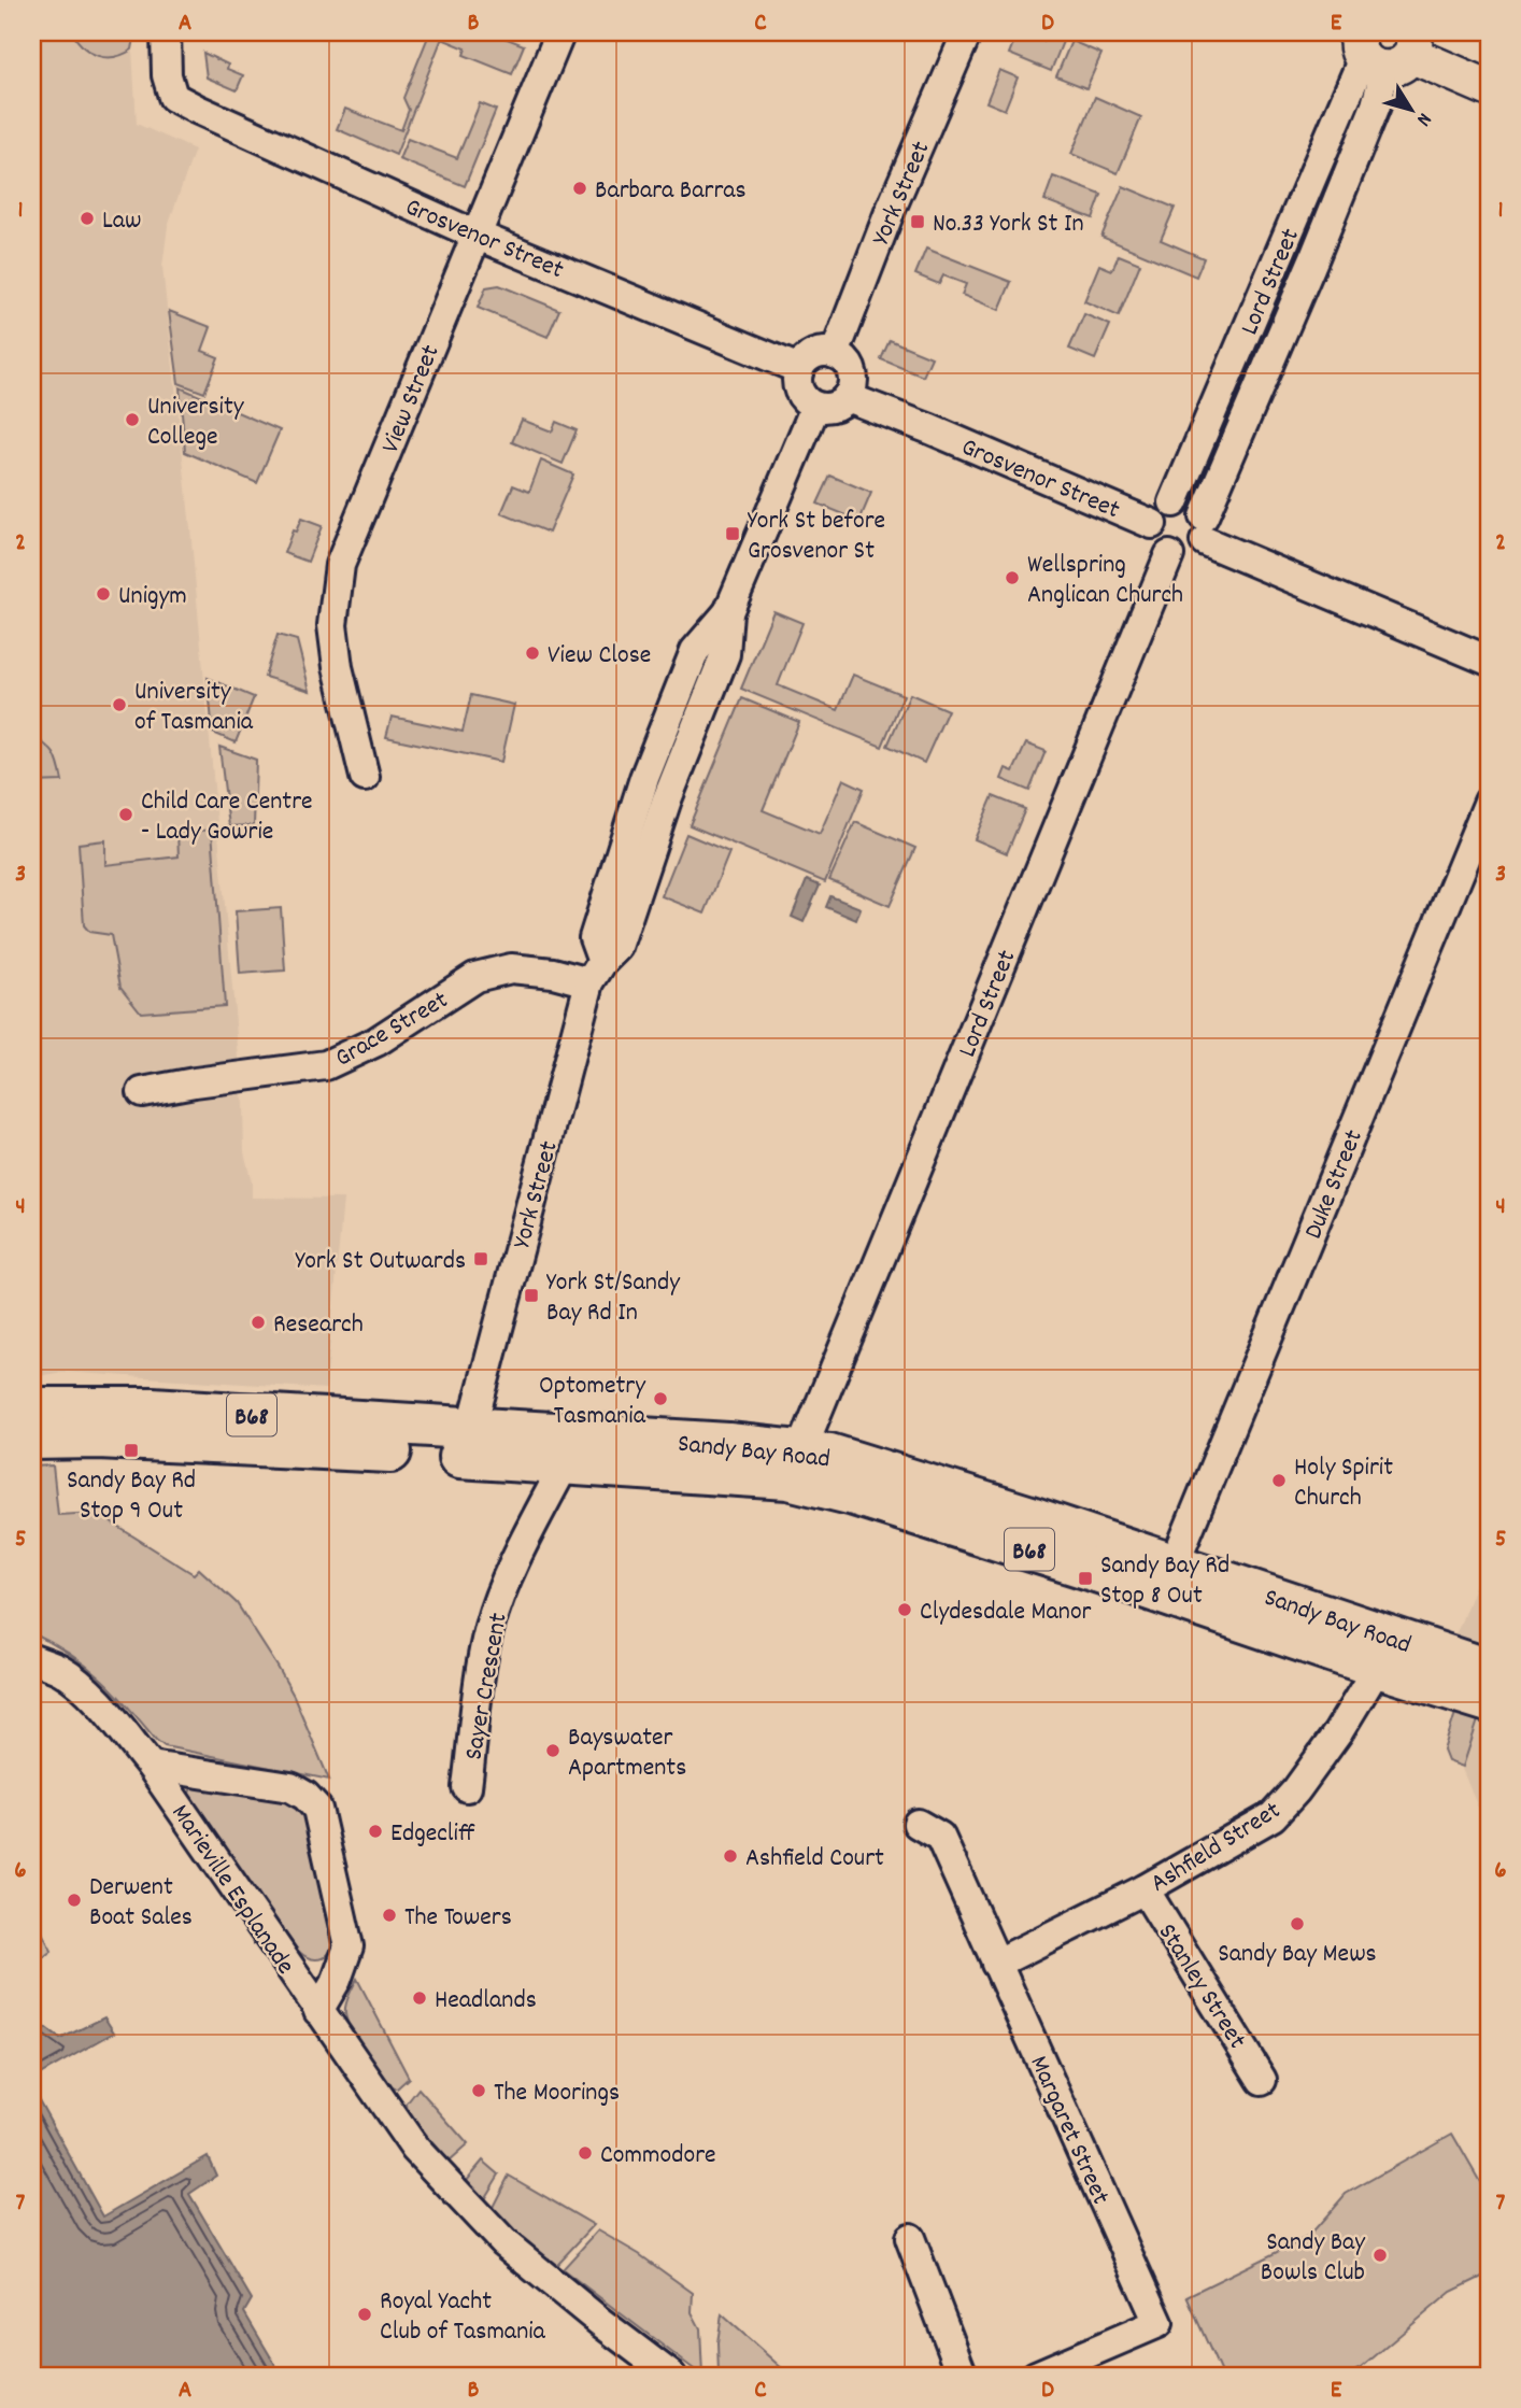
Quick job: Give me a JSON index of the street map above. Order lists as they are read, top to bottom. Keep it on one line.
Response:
{"streets":{"main road":["B68","Sandy Bay Road"],"street":["York Street","Grosvenor Street","Lord Street","View Street","Grace Street","Duke Street","Sayer Crescent","Ashfield Street","Marieville Esplanade","Stanley Street","Margaret Street"]},"crossings":[["York Street","Grosvenor Street"],["York Street","Grace Street"],["York Street","Sandy Bay Road"],["Grosvenor Street","Lord Street"],["Grosvenor Street","View Street"],["Lord Street","Sandy Bay Road"],["Duke Street","Sandy Bay Road"],["Sandy Bay Road","Sayer Crescent"],["Sandy Bay Road","Ashfield Street"],["Ashfield Street","Stanley Street"],["Ashfield Street","Margaret Street"]],"places":{"other":["Barbara Barras","Law","University College","Wellspring Anglican Church","Unigym","View Close","University of Tasmania","Child Care Centre - Lady Gowrie","Research","Optometry Tasmania","Holy Spirit Church","Clydesdale Manor","Bayswater Apartments","Edgecliff","Ashfield Court","Derwent Boat Sales","The Towers","Sandy Bay Mews","Headlands","The Moorings","Commodore","Sandy Bay Bowls Club","Royal Yacht Club of Tasmania"],"transit":["No.33 York St In","York St before Grosvenor St","York St Outwards","York St/Sandy Bay Rd In","Sandy Bay Rd Stop 9 Out","Sandy Bay Rd Stop 8 Out"]},"north":"bottom right","grid":{"columns":["A","B","C","D","E"],"rows":["1","2","3","4","5","6","7"]}}
